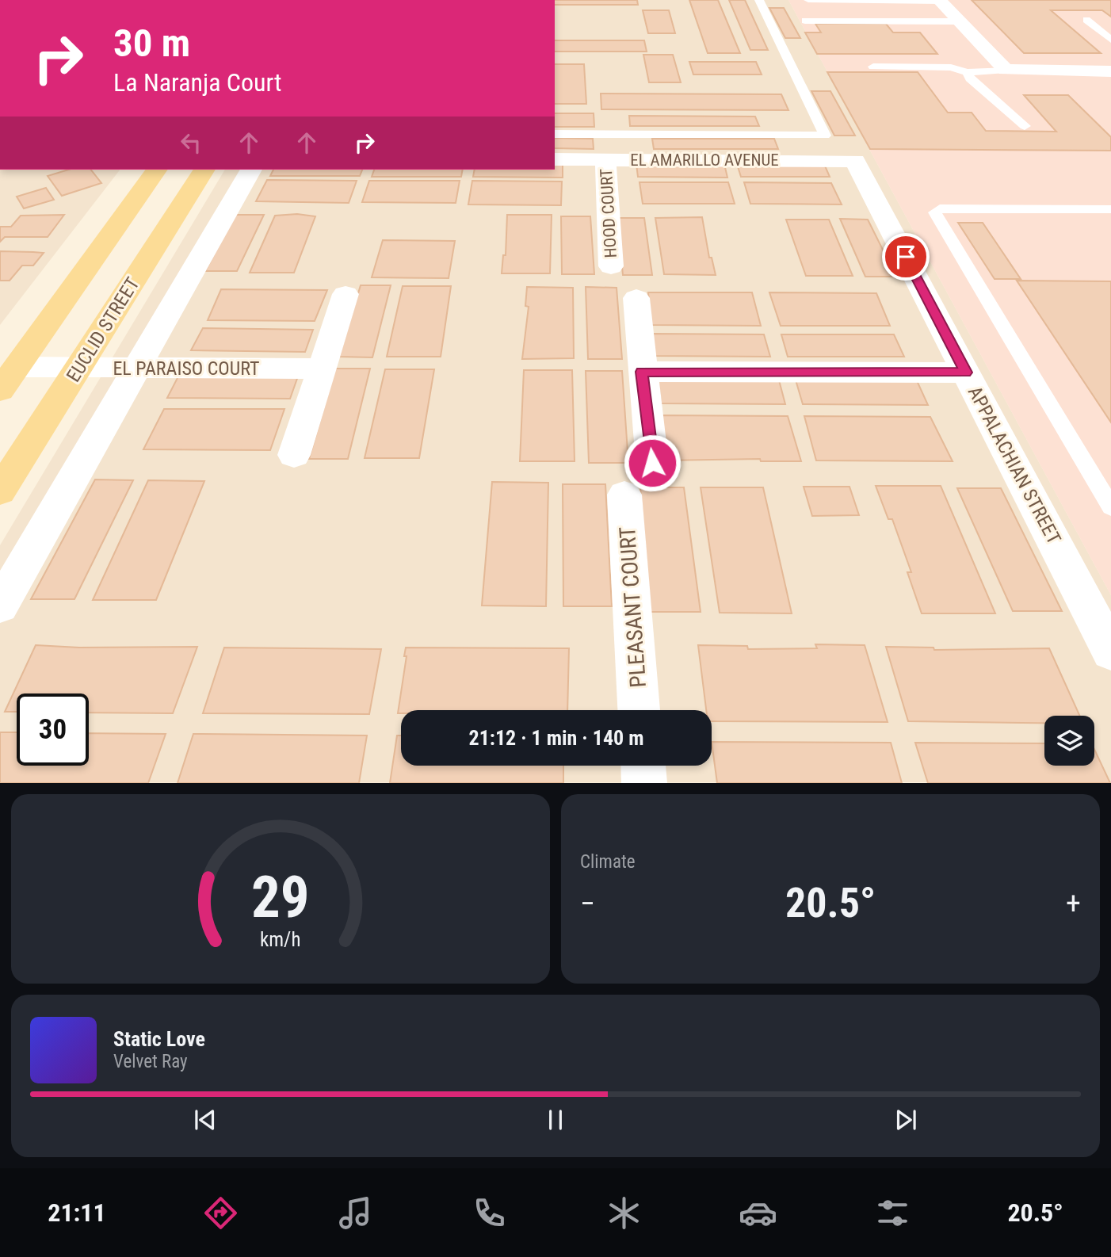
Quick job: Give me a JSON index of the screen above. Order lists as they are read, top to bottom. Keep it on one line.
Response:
{"streets":{"main road":["EUCLID STREET"],"street":["EL AMARILLO AVENUE","HOOD COURT","EL PARAISO COURT","APPALACHIAN STREET","PLEASANT COURT"]},"crossings":[["EL AMARILLO AVENUE","HOOD COURT"],["EL AMARILLO AVENUE","APPALACHIAN STREET"],["EUCLID STREET","EL PARAISO COURT"]],"page":{"turn":["30 m","La Naranja Court"],"limit":"30","trip":"21:12 · 1 min · 140 m","tile":"Climate","heat":["−","20.5°","+"],"song":["Static Love","Velvet Ray"],"tabs":["21:11","20.5°"],"gauge":["29","km/h"]}}
